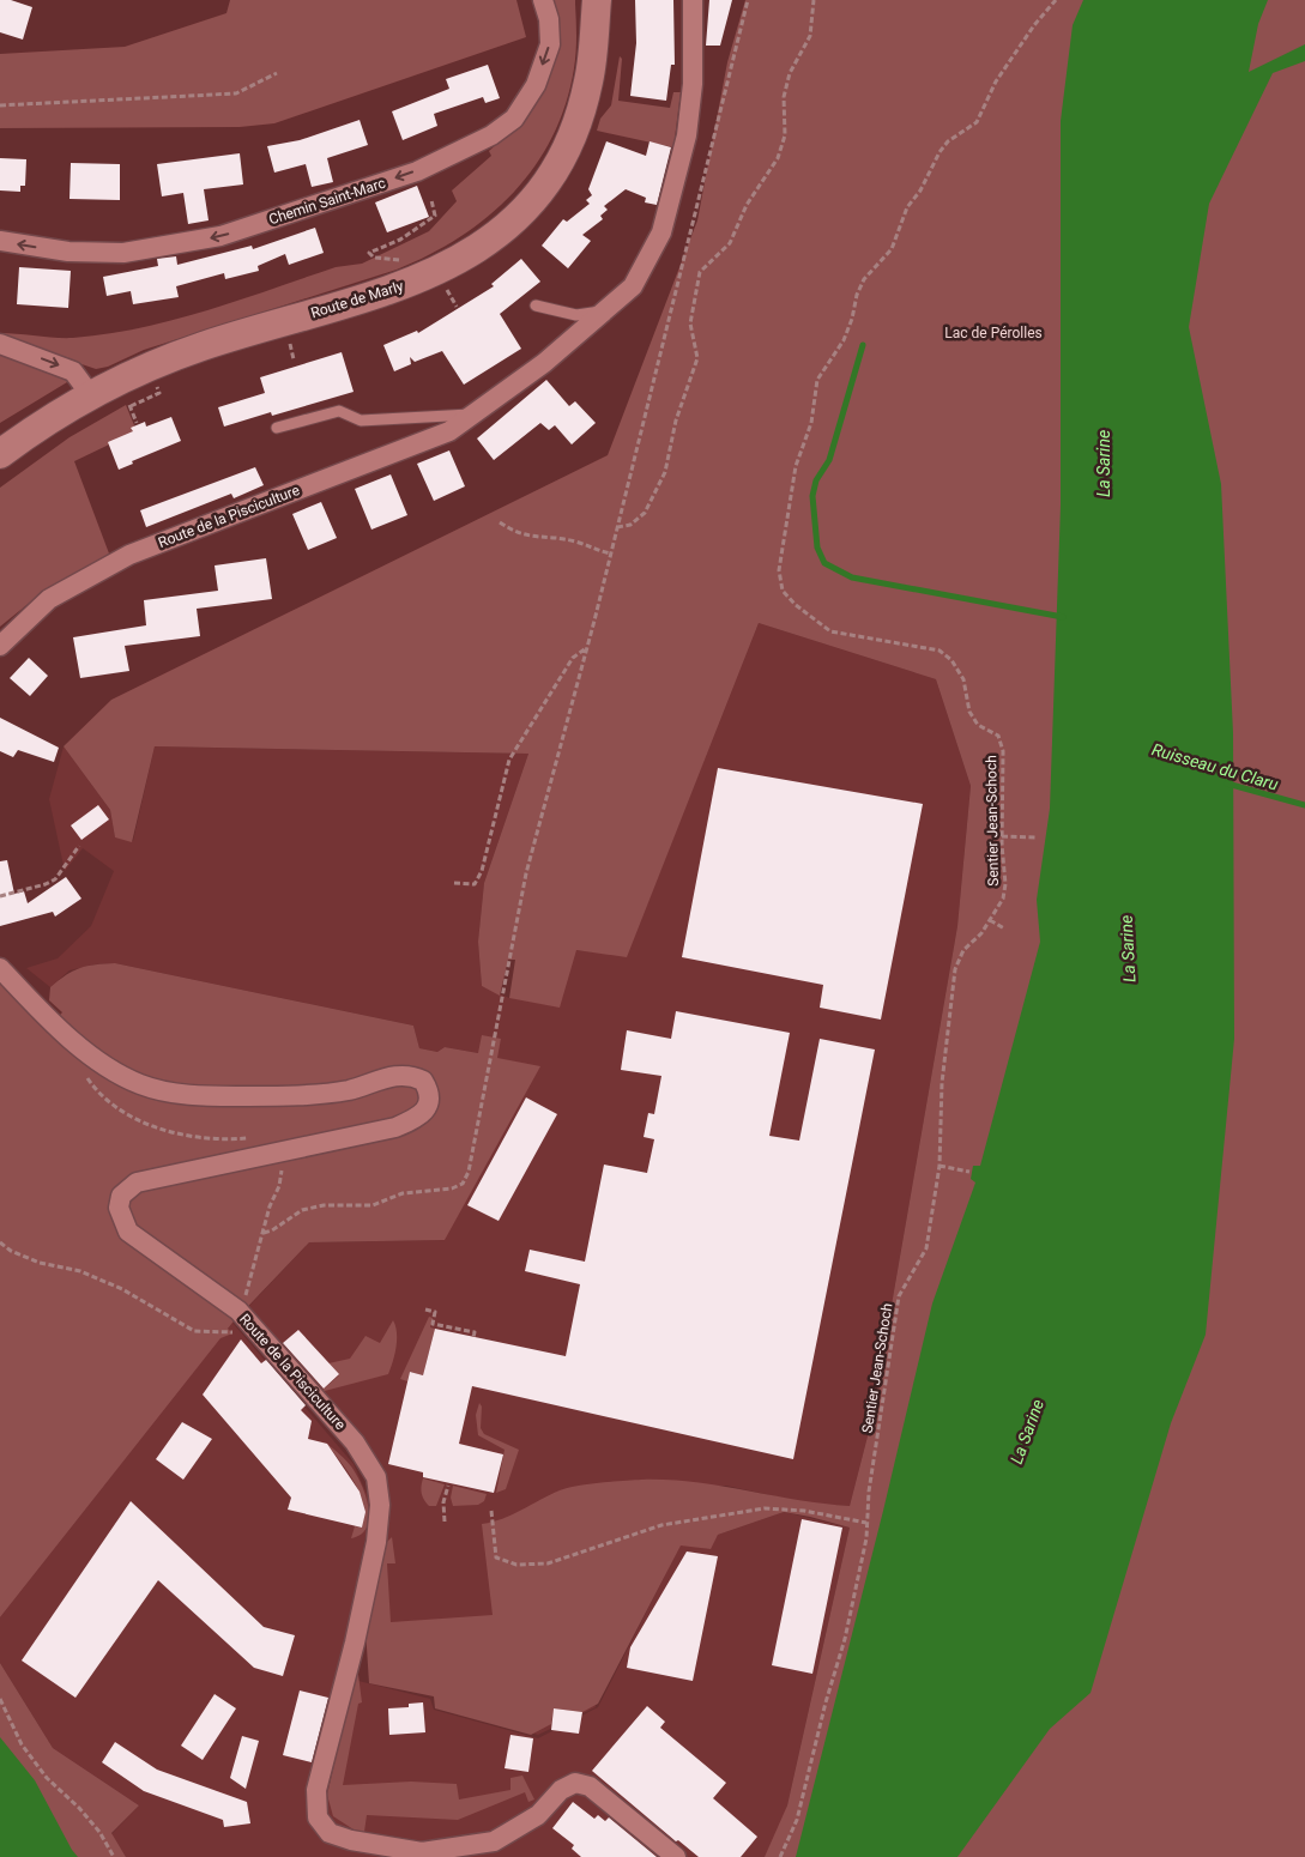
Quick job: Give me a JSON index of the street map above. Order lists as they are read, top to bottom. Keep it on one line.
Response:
{"streets":{"main road":["Route de Marly"],"street":["Chemin Saint-Marc","Route de la Pisciculture"],"path":["Sentier Jean-Schoch"]},"one_way":["Chemin Saint-Marc"],"water":["La Sarine","Ruisseau du Claru"],"parks":["Lac de Pérolles"]}
